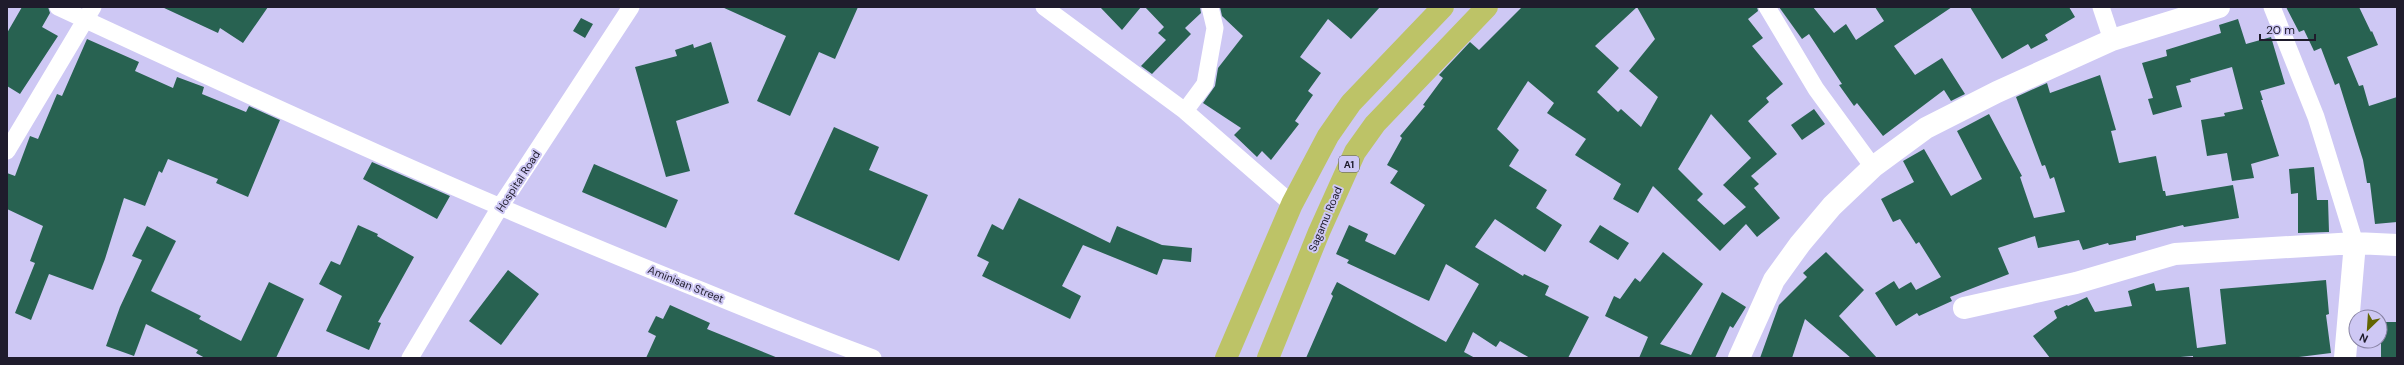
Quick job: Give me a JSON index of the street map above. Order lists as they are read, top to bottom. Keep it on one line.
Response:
{"streets":{"highway":["A1","Sagamu Road"],"street":["Hospital Road","Aminisan Street"]},"crossings":[["Hospital Road","Aminisan Street"]],"scale_bar":"20 m","north":"bottom left"}
